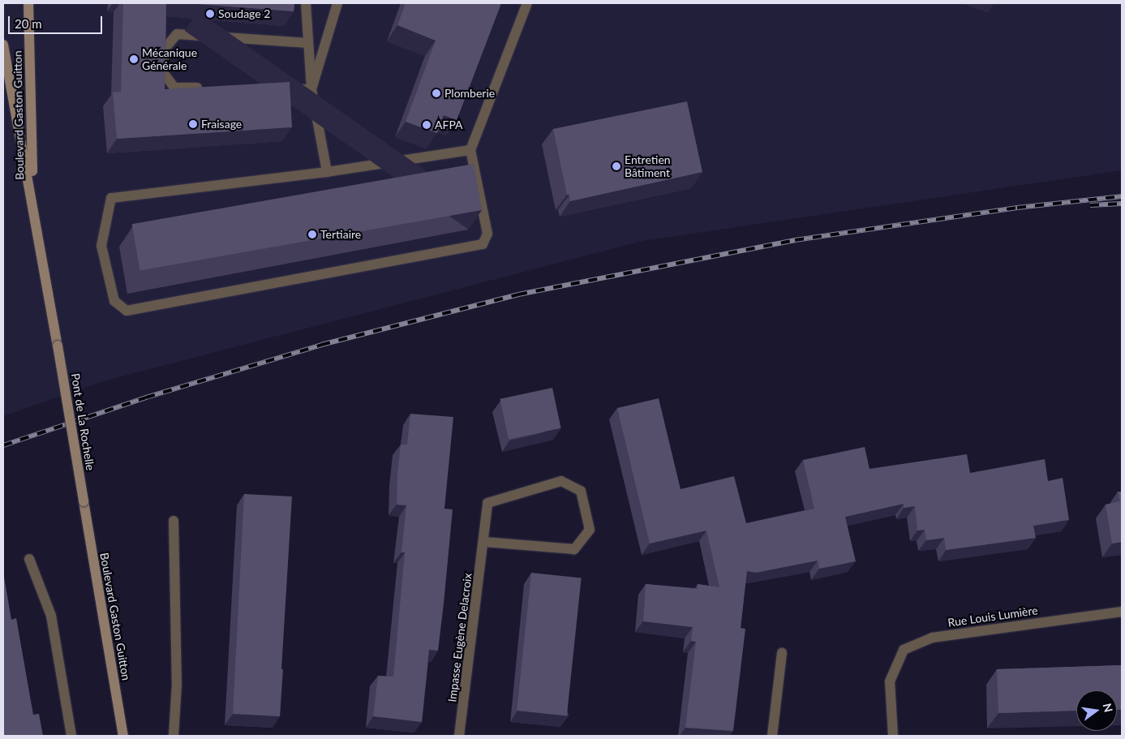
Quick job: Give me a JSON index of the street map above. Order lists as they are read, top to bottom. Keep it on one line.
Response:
{"streets":{"main road":["Boulevard Gaston Guitton","Pont de La Rochelle"],"street":["Rue Louis Lumière","Impasse Eugène Delacroix"]},"crossings":[["Boulevard Gaston Guitton","Pont de La Rochelle"]],"places":["Soudage 2","Mécanique Générale","Plomberie","Fraisage","AFPA","Entretien Bâtiment","Tertiaire"],"scale_bar":"20 m","north":"right"}
